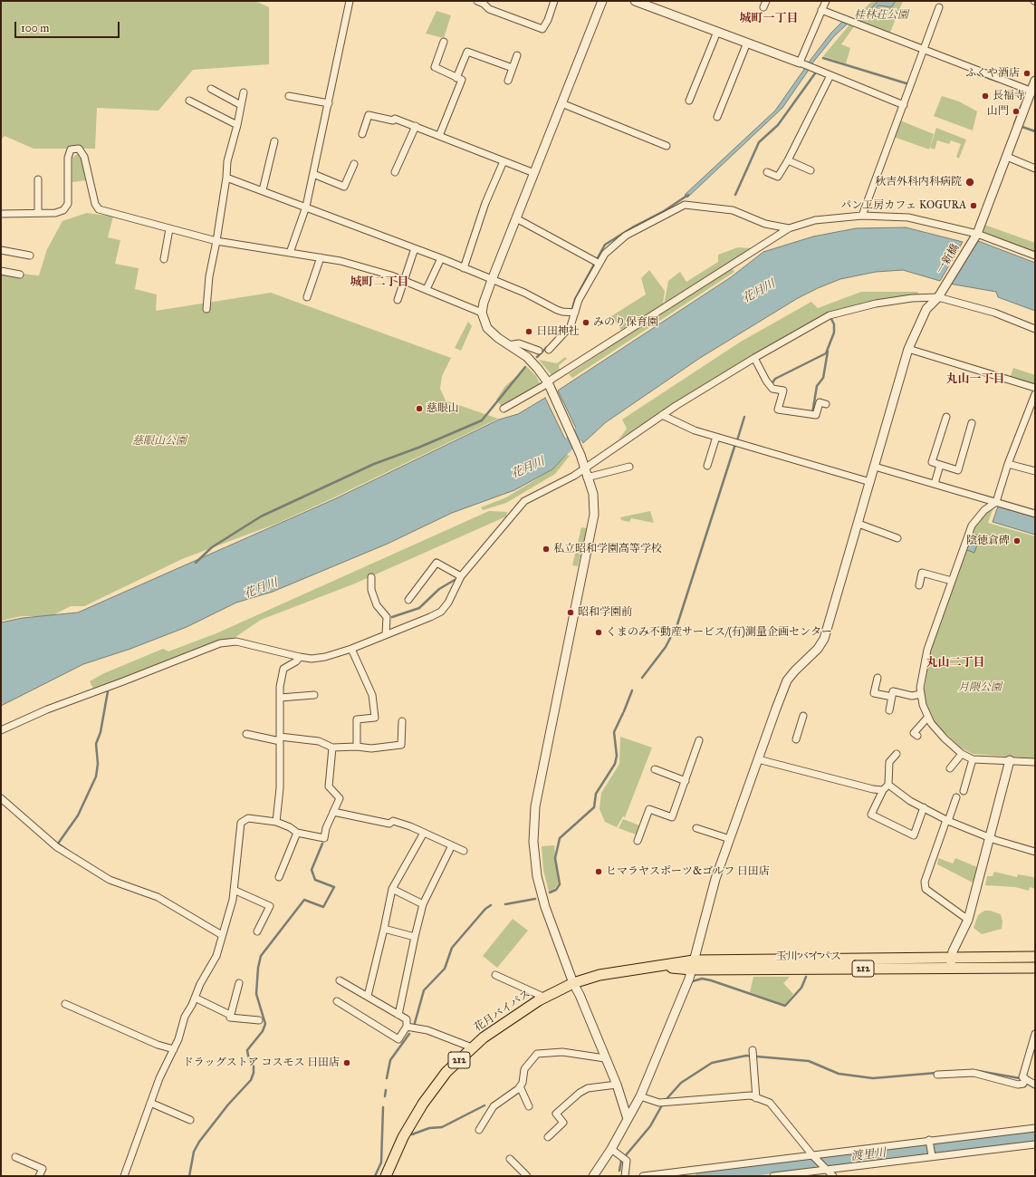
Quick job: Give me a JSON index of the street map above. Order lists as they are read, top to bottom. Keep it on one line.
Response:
{"streets":{"highway":["玉川バイパス","212","花月バイパス"],"street":["一新橋"]},"crossings":[["一新橋","玉川バイパス"],["一新橋","花月バイパス"],["玉川バイパス","花月バイパス"]],"districts":["城町一丁目","城町二丁目","丸山一丁目","丸山二丁目"],"water":["花月川","渡里川"],"parks":["桂林荘公園","慈眼山公園","月隈公園"],"places":["ふくや酒店","長福寺","山門","秋吉外科内科病院","パン工房カフェ KOGURA","みのり保育園","日田神社","慈眼山","陰徳倉碑","私立昭和学園高等学校","昭和学園前","くまのみ不動産サービス/(有)測量企画センター","ヒマラヤスポーツ&ゴルフ 日田店","ドラッグストア コスモス 日田店"],"scale_bar":"100 m"}
